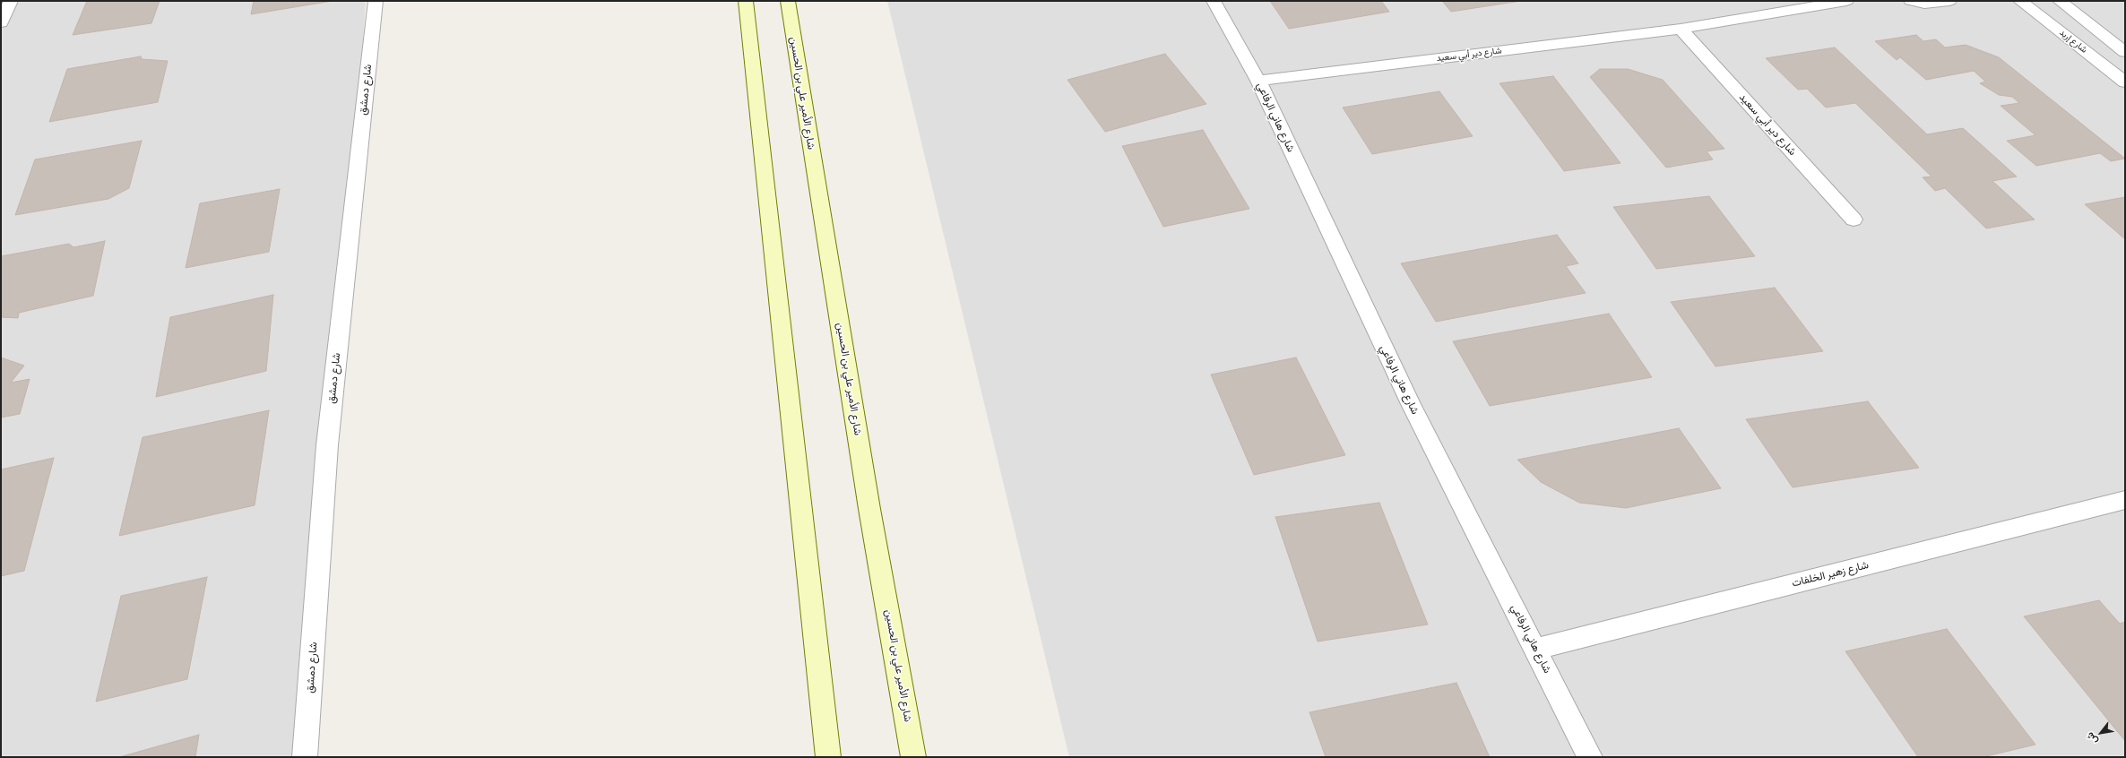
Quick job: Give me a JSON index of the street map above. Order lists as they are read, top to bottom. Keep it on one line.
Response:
{"streets":{"main road":["شارع الأمير علي بن الحسين"],"street":["شارع إربد","شارع دير أبي سعيد","شارع دمشق","شارع هاني الرفاعي","شارع زهير الخلفات"]},"crossings":[["شارع دير أبي سعيد","شارع هاني الرفاعي"],["شارع هاني الرفاعي","شارع زهير الخلفات"]],"north":"bottom left"}
